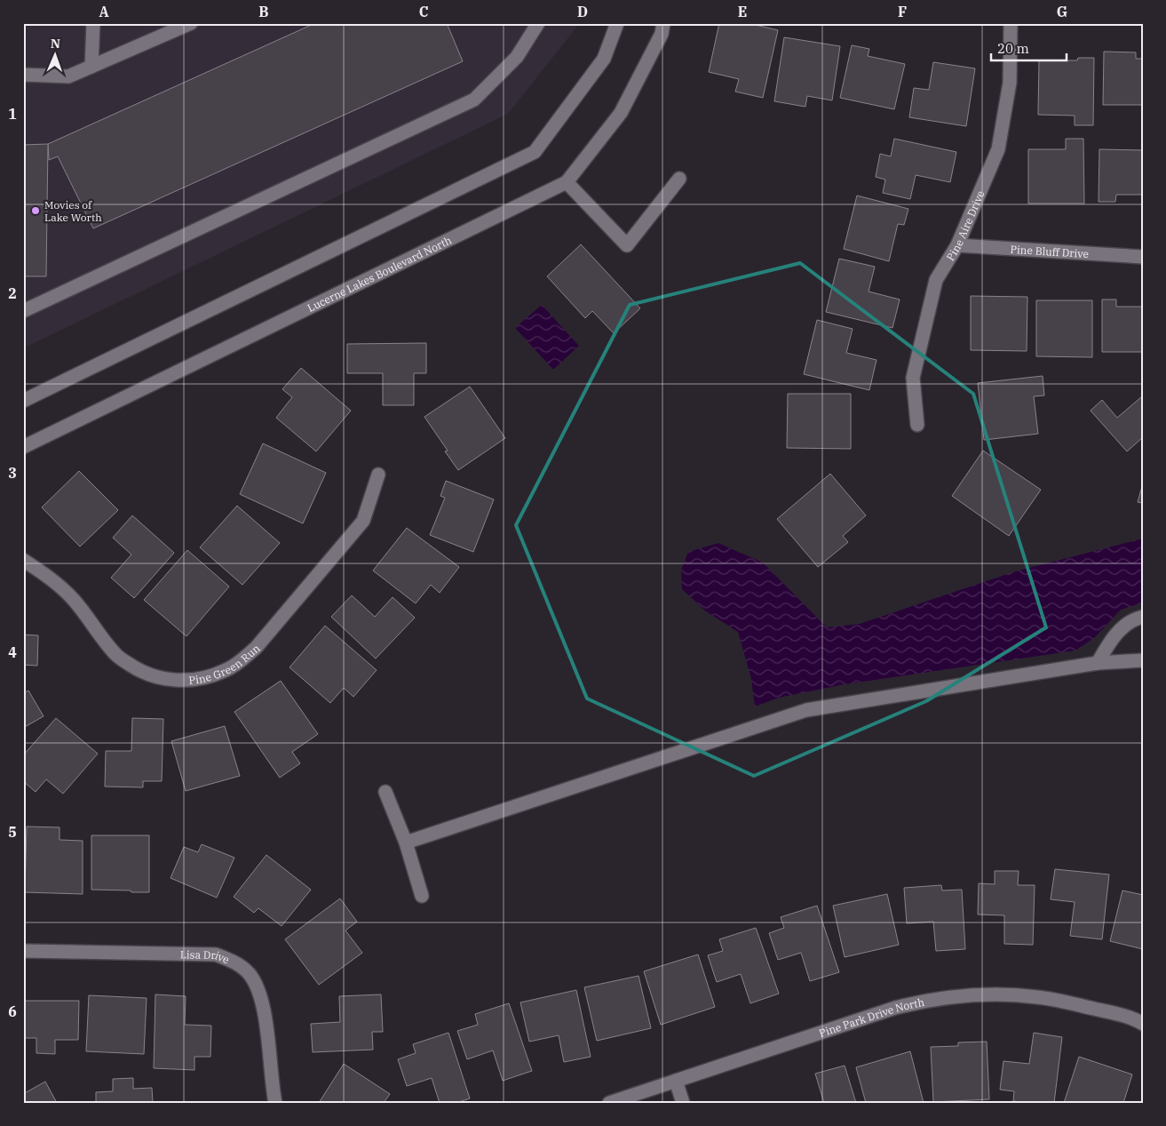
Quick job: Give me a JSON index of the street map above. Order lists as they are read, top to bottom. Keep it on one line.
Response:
{"streets":{"street":["Pine Aire Drive","Pine Bluff Drive","Lucerne Lakes Boulevard North","Pine Green Run","Lisa Drive","Pine Park Drive North"]},"crossings":[["Pine Aire Drive","Pine Bluff Drive"]],"places":["Movies of Lake Worth"],"scale_bar":"20 m","north":"top","grid":{"columns":["A","B","C","D","E","F","G"],"rows":["1","2","3","4","5","6"]}}
